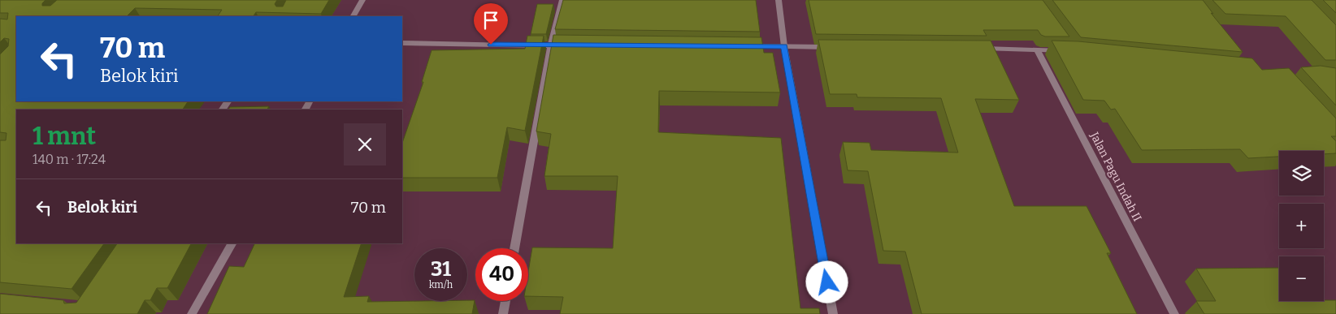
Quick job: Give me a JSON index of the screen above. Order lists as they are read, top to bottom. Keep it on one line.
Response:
{"streets":{"street":["Jalan Pagu Indah II"]},"page":{"turn":["70 m","Belok kiri"],"heading":["1 mnt","140 m · 17:24"],"map_buttons":["+","−"],"list":[{"name":"Belok kiri","value":"70 m"}],"speed":"31 km/h","limit":"40"}}
